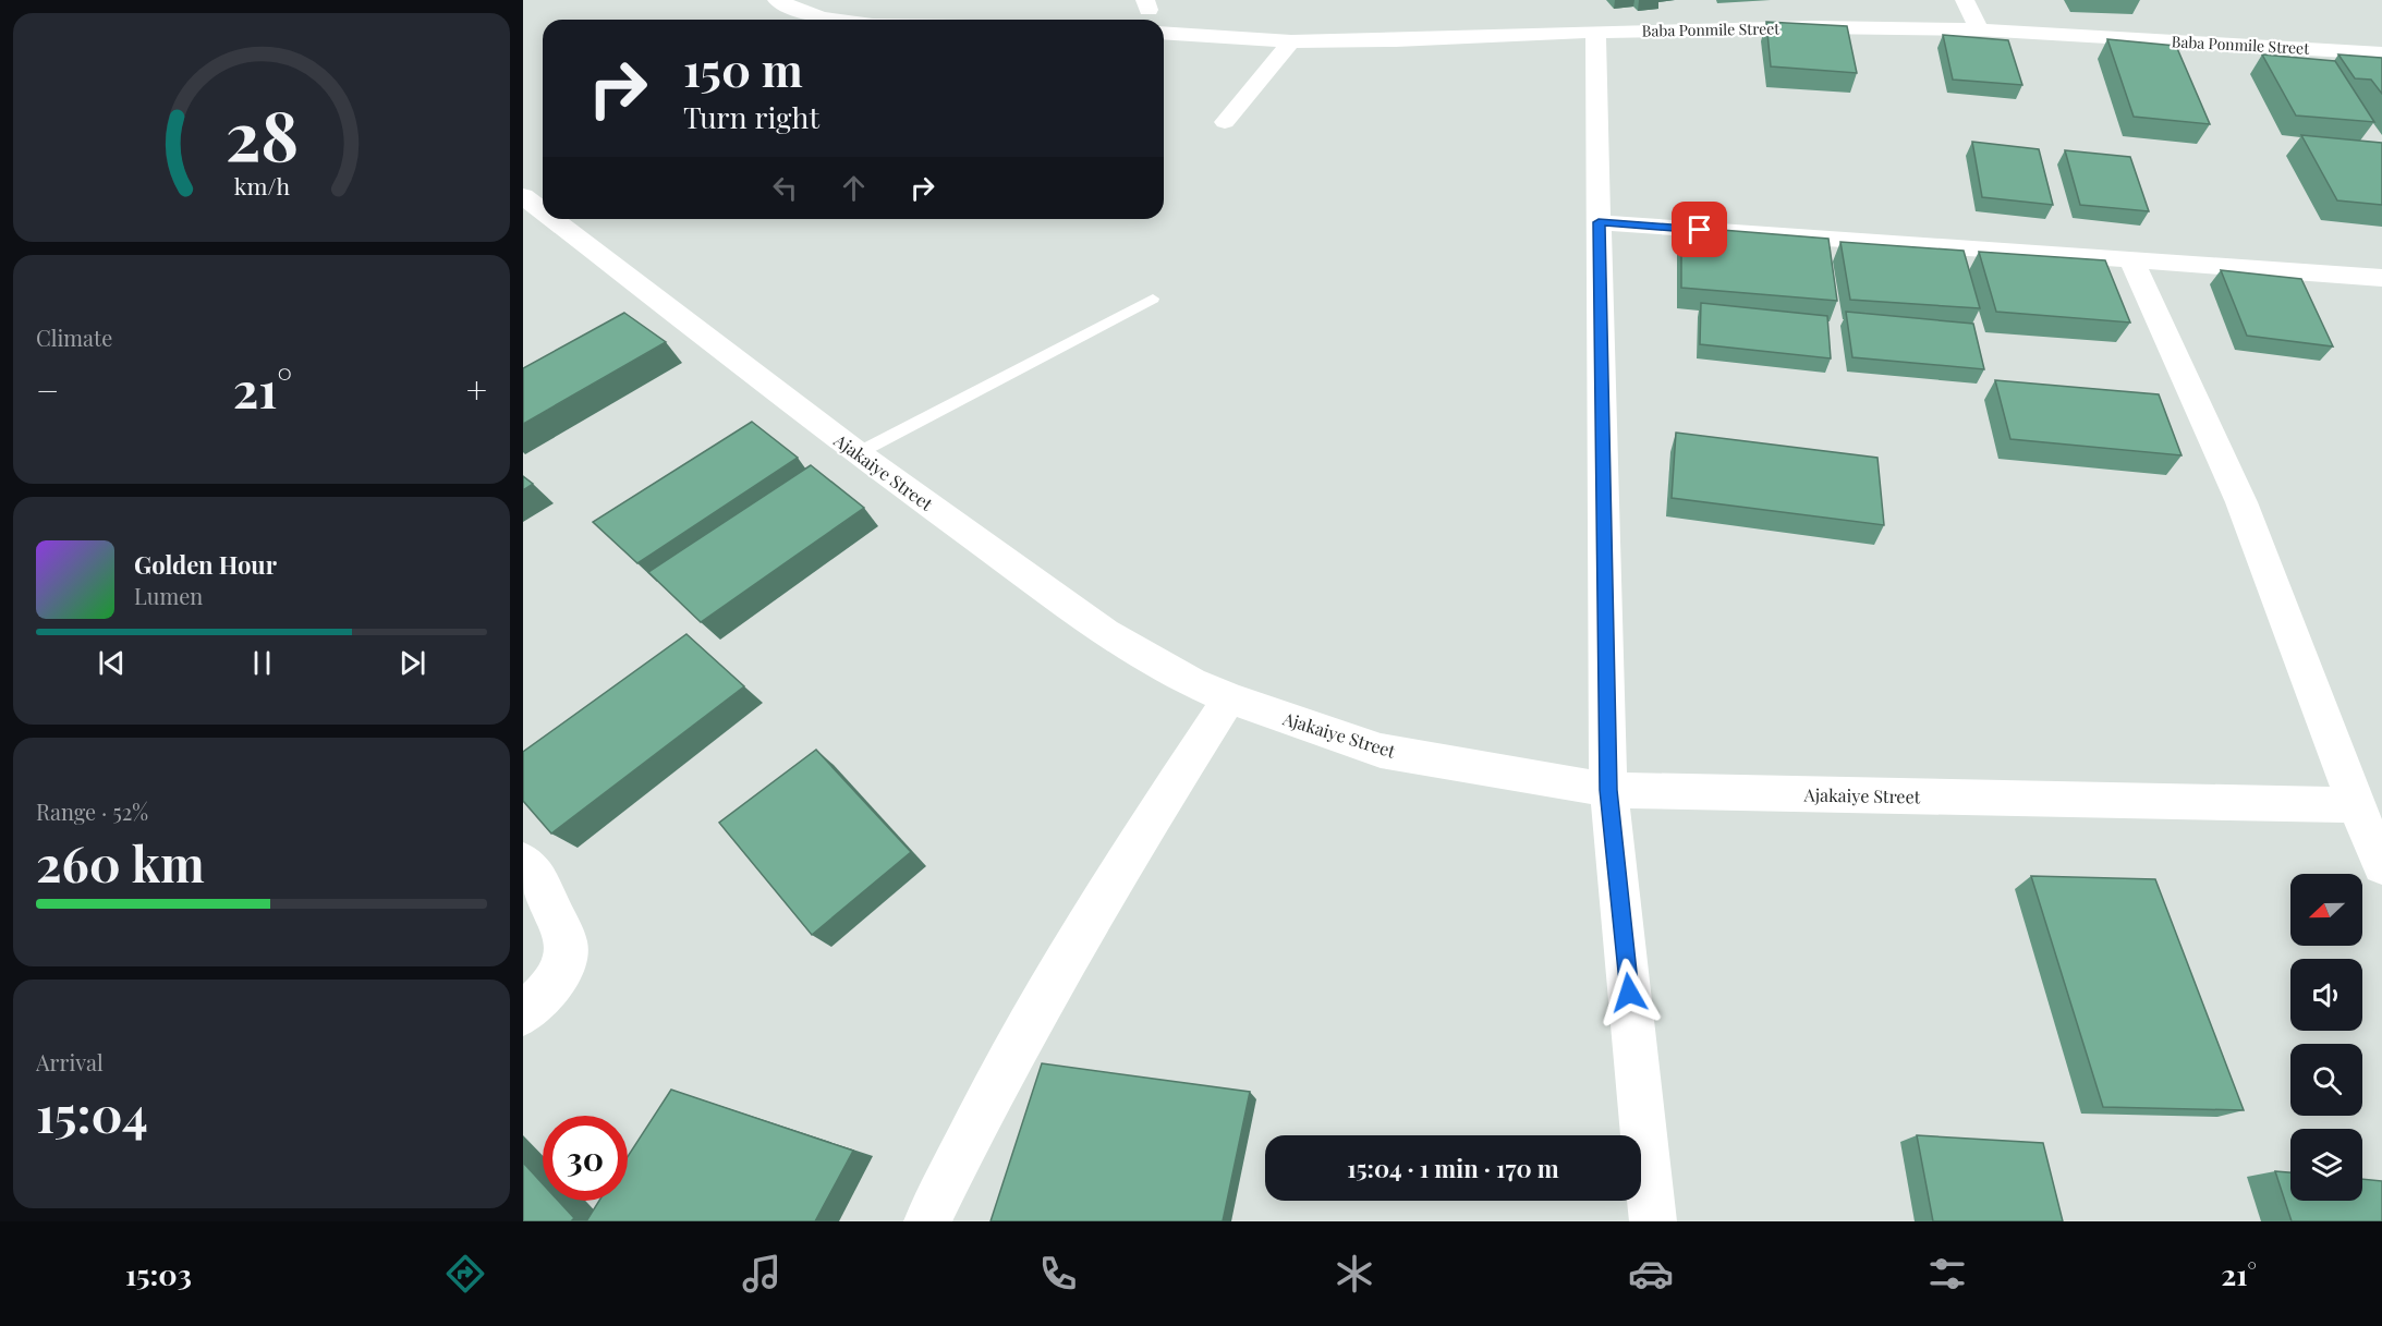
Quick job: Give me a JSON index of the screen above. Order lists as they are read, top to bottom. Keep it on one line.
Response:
{"streets":{"street":["Baba Ponmile Street","Ajakaiye Street"]},"north":"left","page":{"turn":["150 m","Turn right"],"tile":["Climate",["Range · 52%","260 km"],["Arrival","15:04"]],"heat":["−","21°","+"],"song":["Golden Hour","Lumen"],"limit":"30","trip":"15:04 · 1 min · 170 m","tabs":["15:03","21°"],"gauge":["28","km/h"]}}
